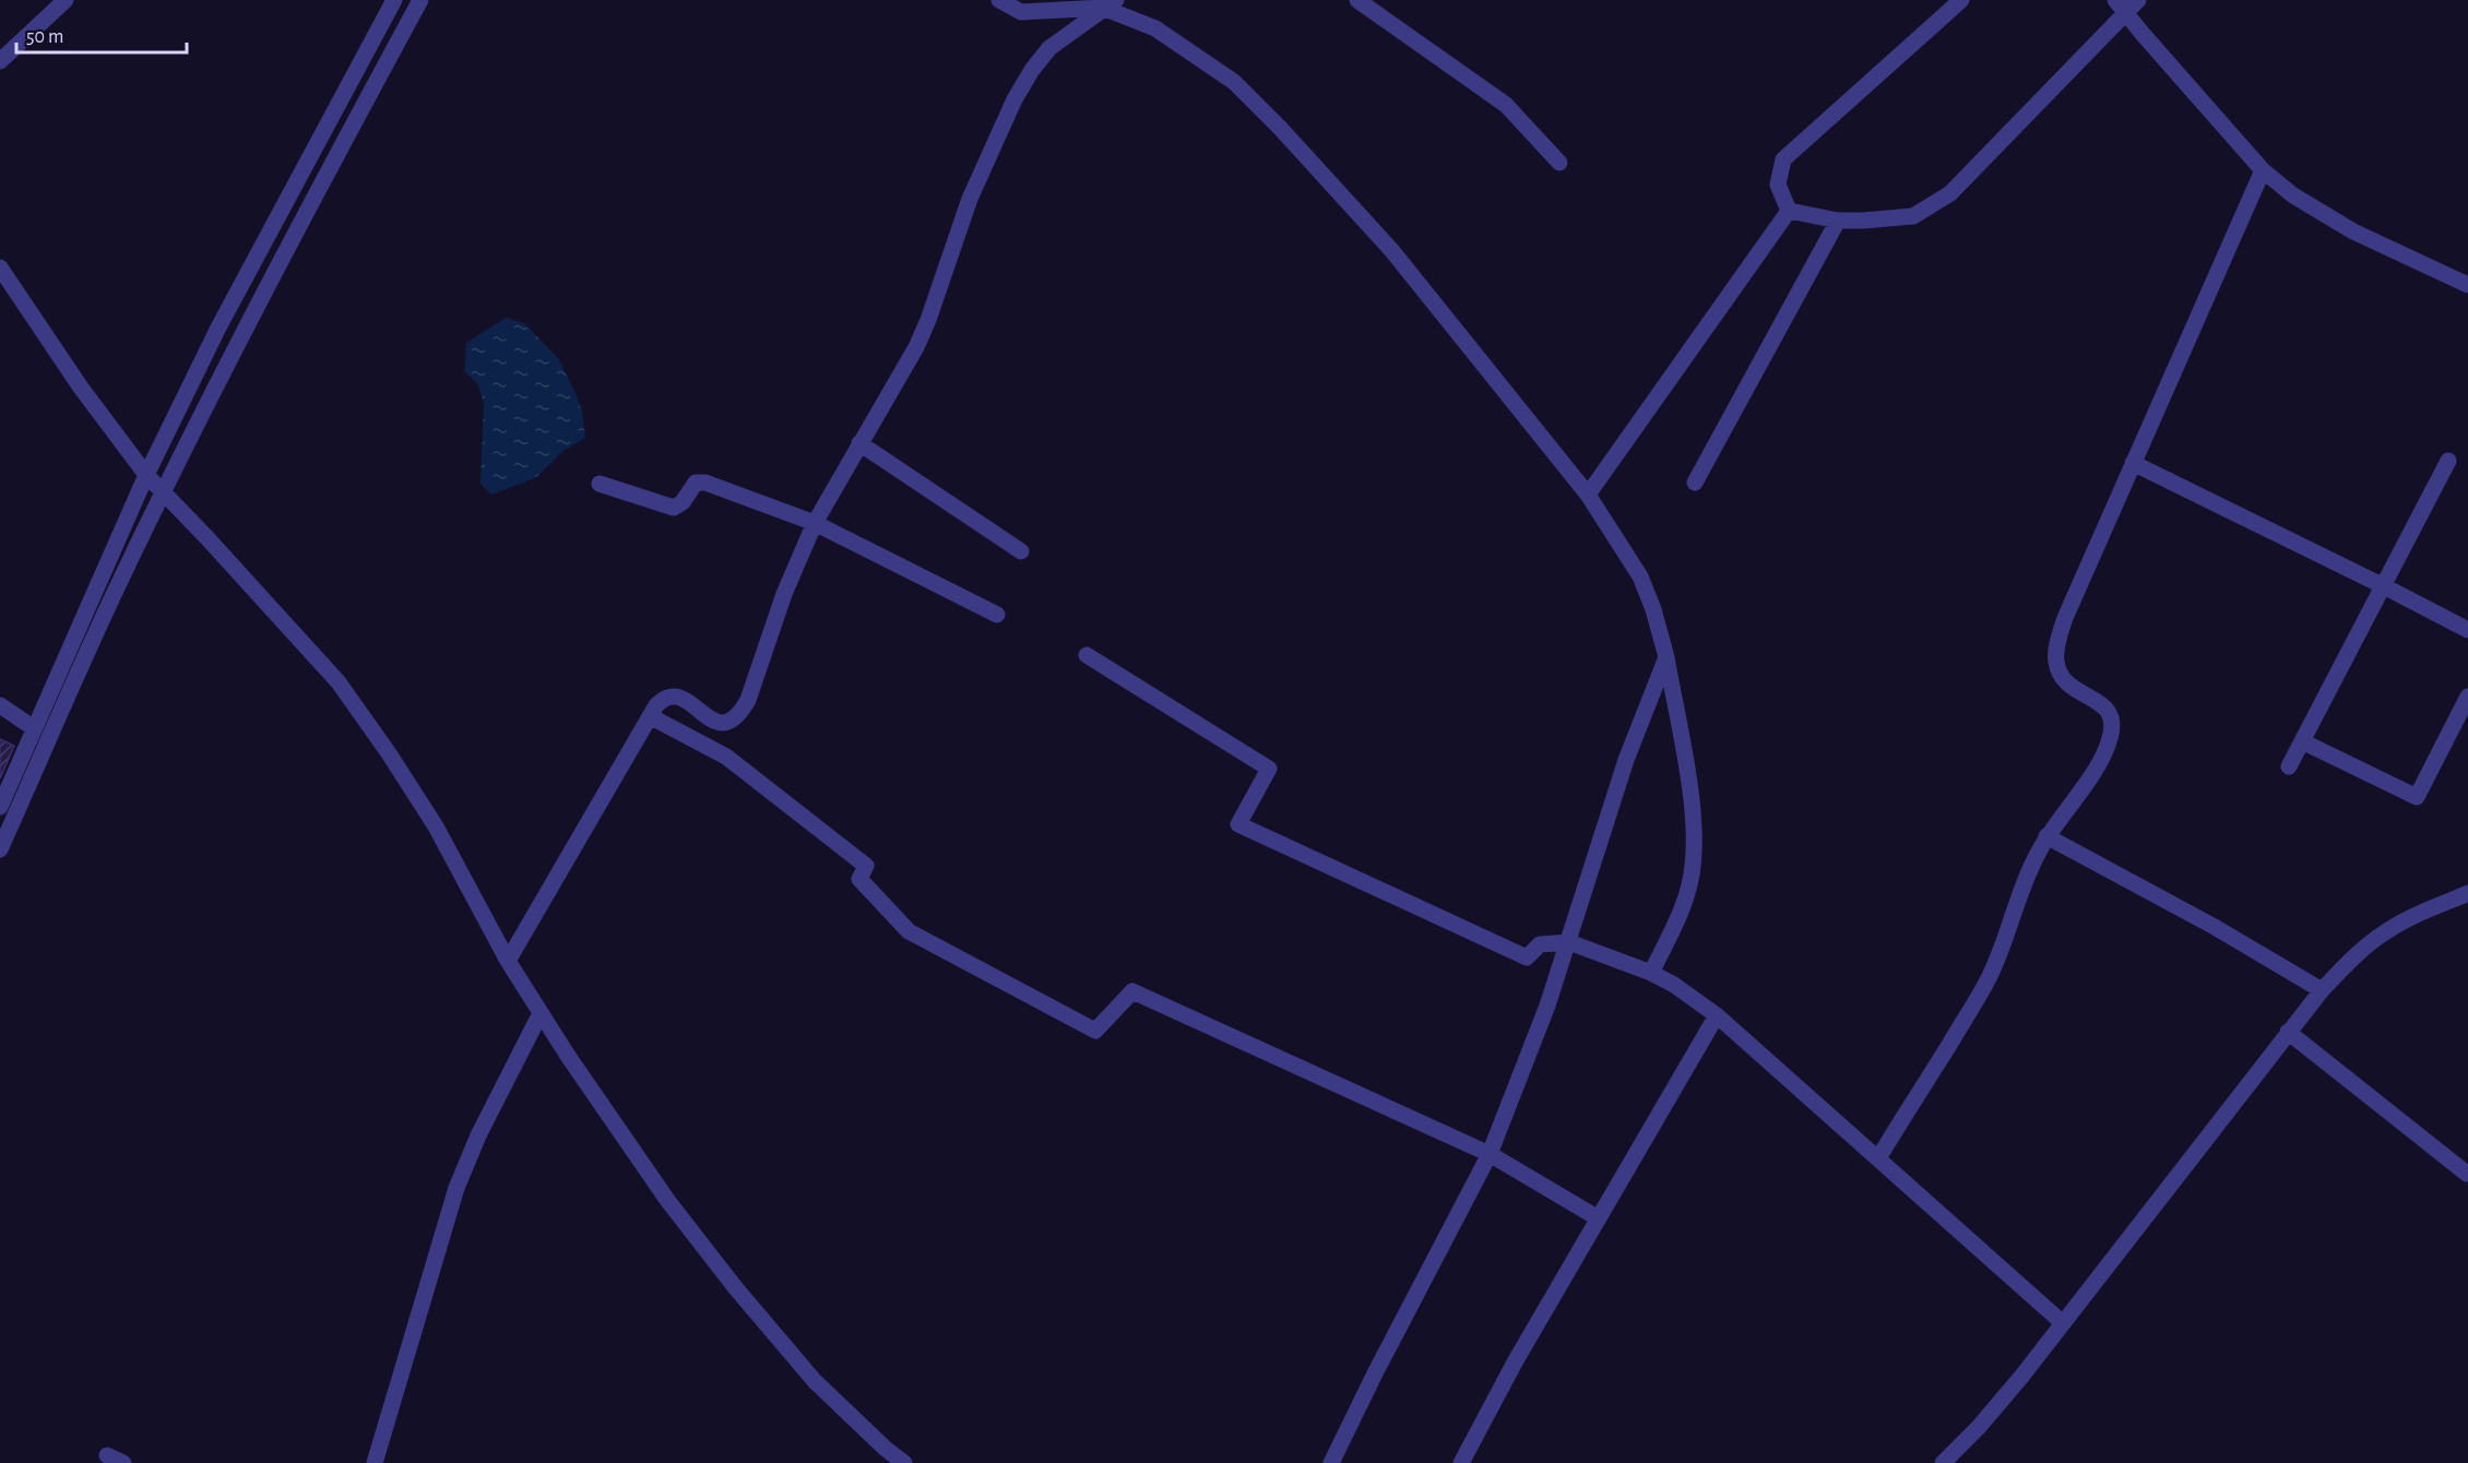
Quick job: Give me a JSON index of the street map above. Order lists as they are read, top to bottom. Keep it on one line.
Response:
{"scale_bar":"50 m"}
